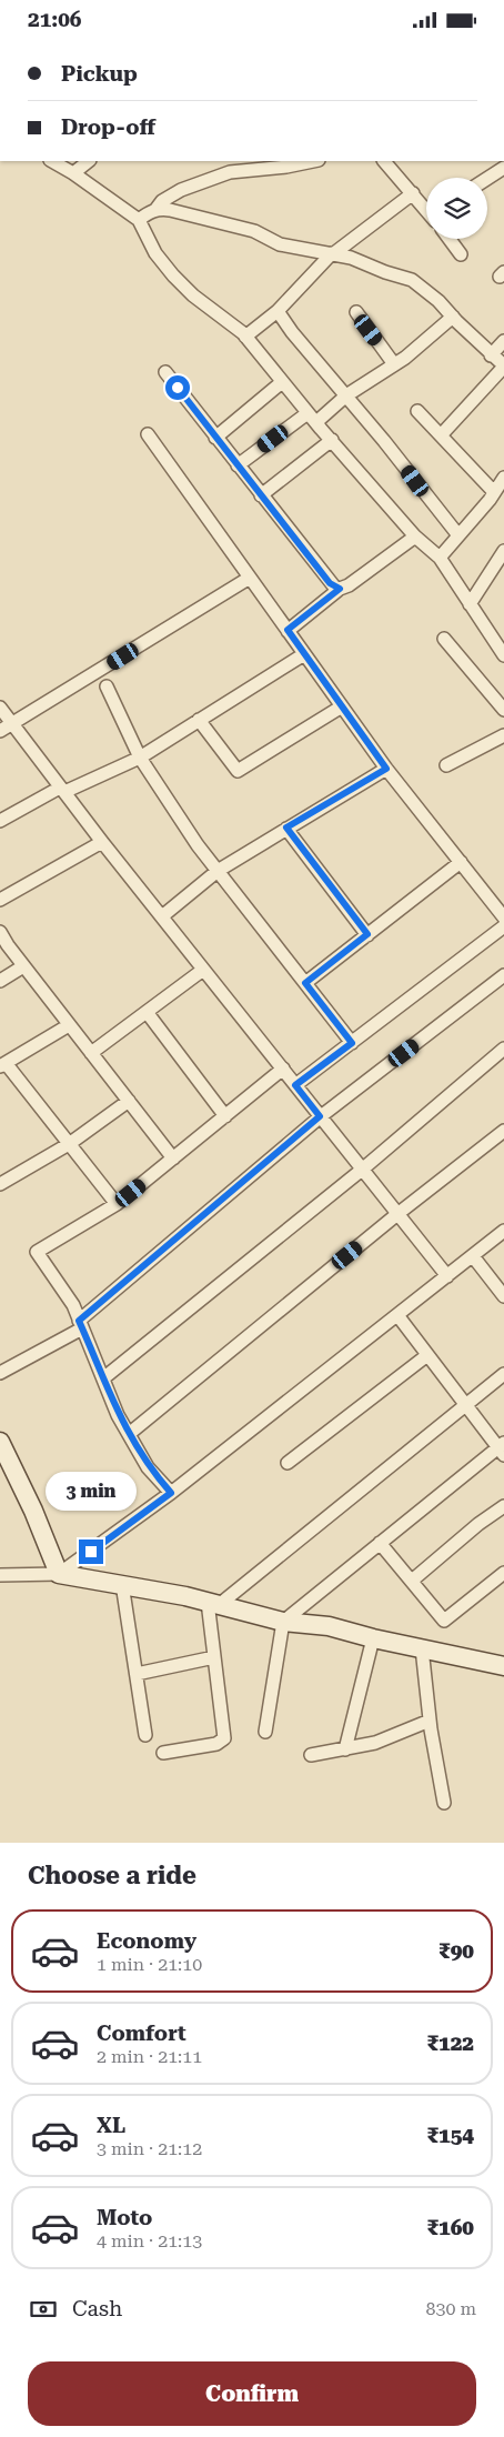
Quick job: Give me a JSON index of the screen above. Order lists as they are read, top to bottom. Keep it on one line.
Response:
{"page":{"status":"21:06","banner":["Pickup","Drop-off"],"bubble":"3 min","heading":"Choose a ride","list":[{"name":"Economy","note":"1 min · 21:10","value":"₹90"},{"name":"Comfort","note":"2 min · 21:11","value":"₹122"},{"name":"XL","note":"3 min · 21:12","value":"₹154"},{"name":"Moto","note":"4 min · 21:13","value":"₹160"}],"pay":["Cash","830 m"],"buttons":"Confirm"}}
